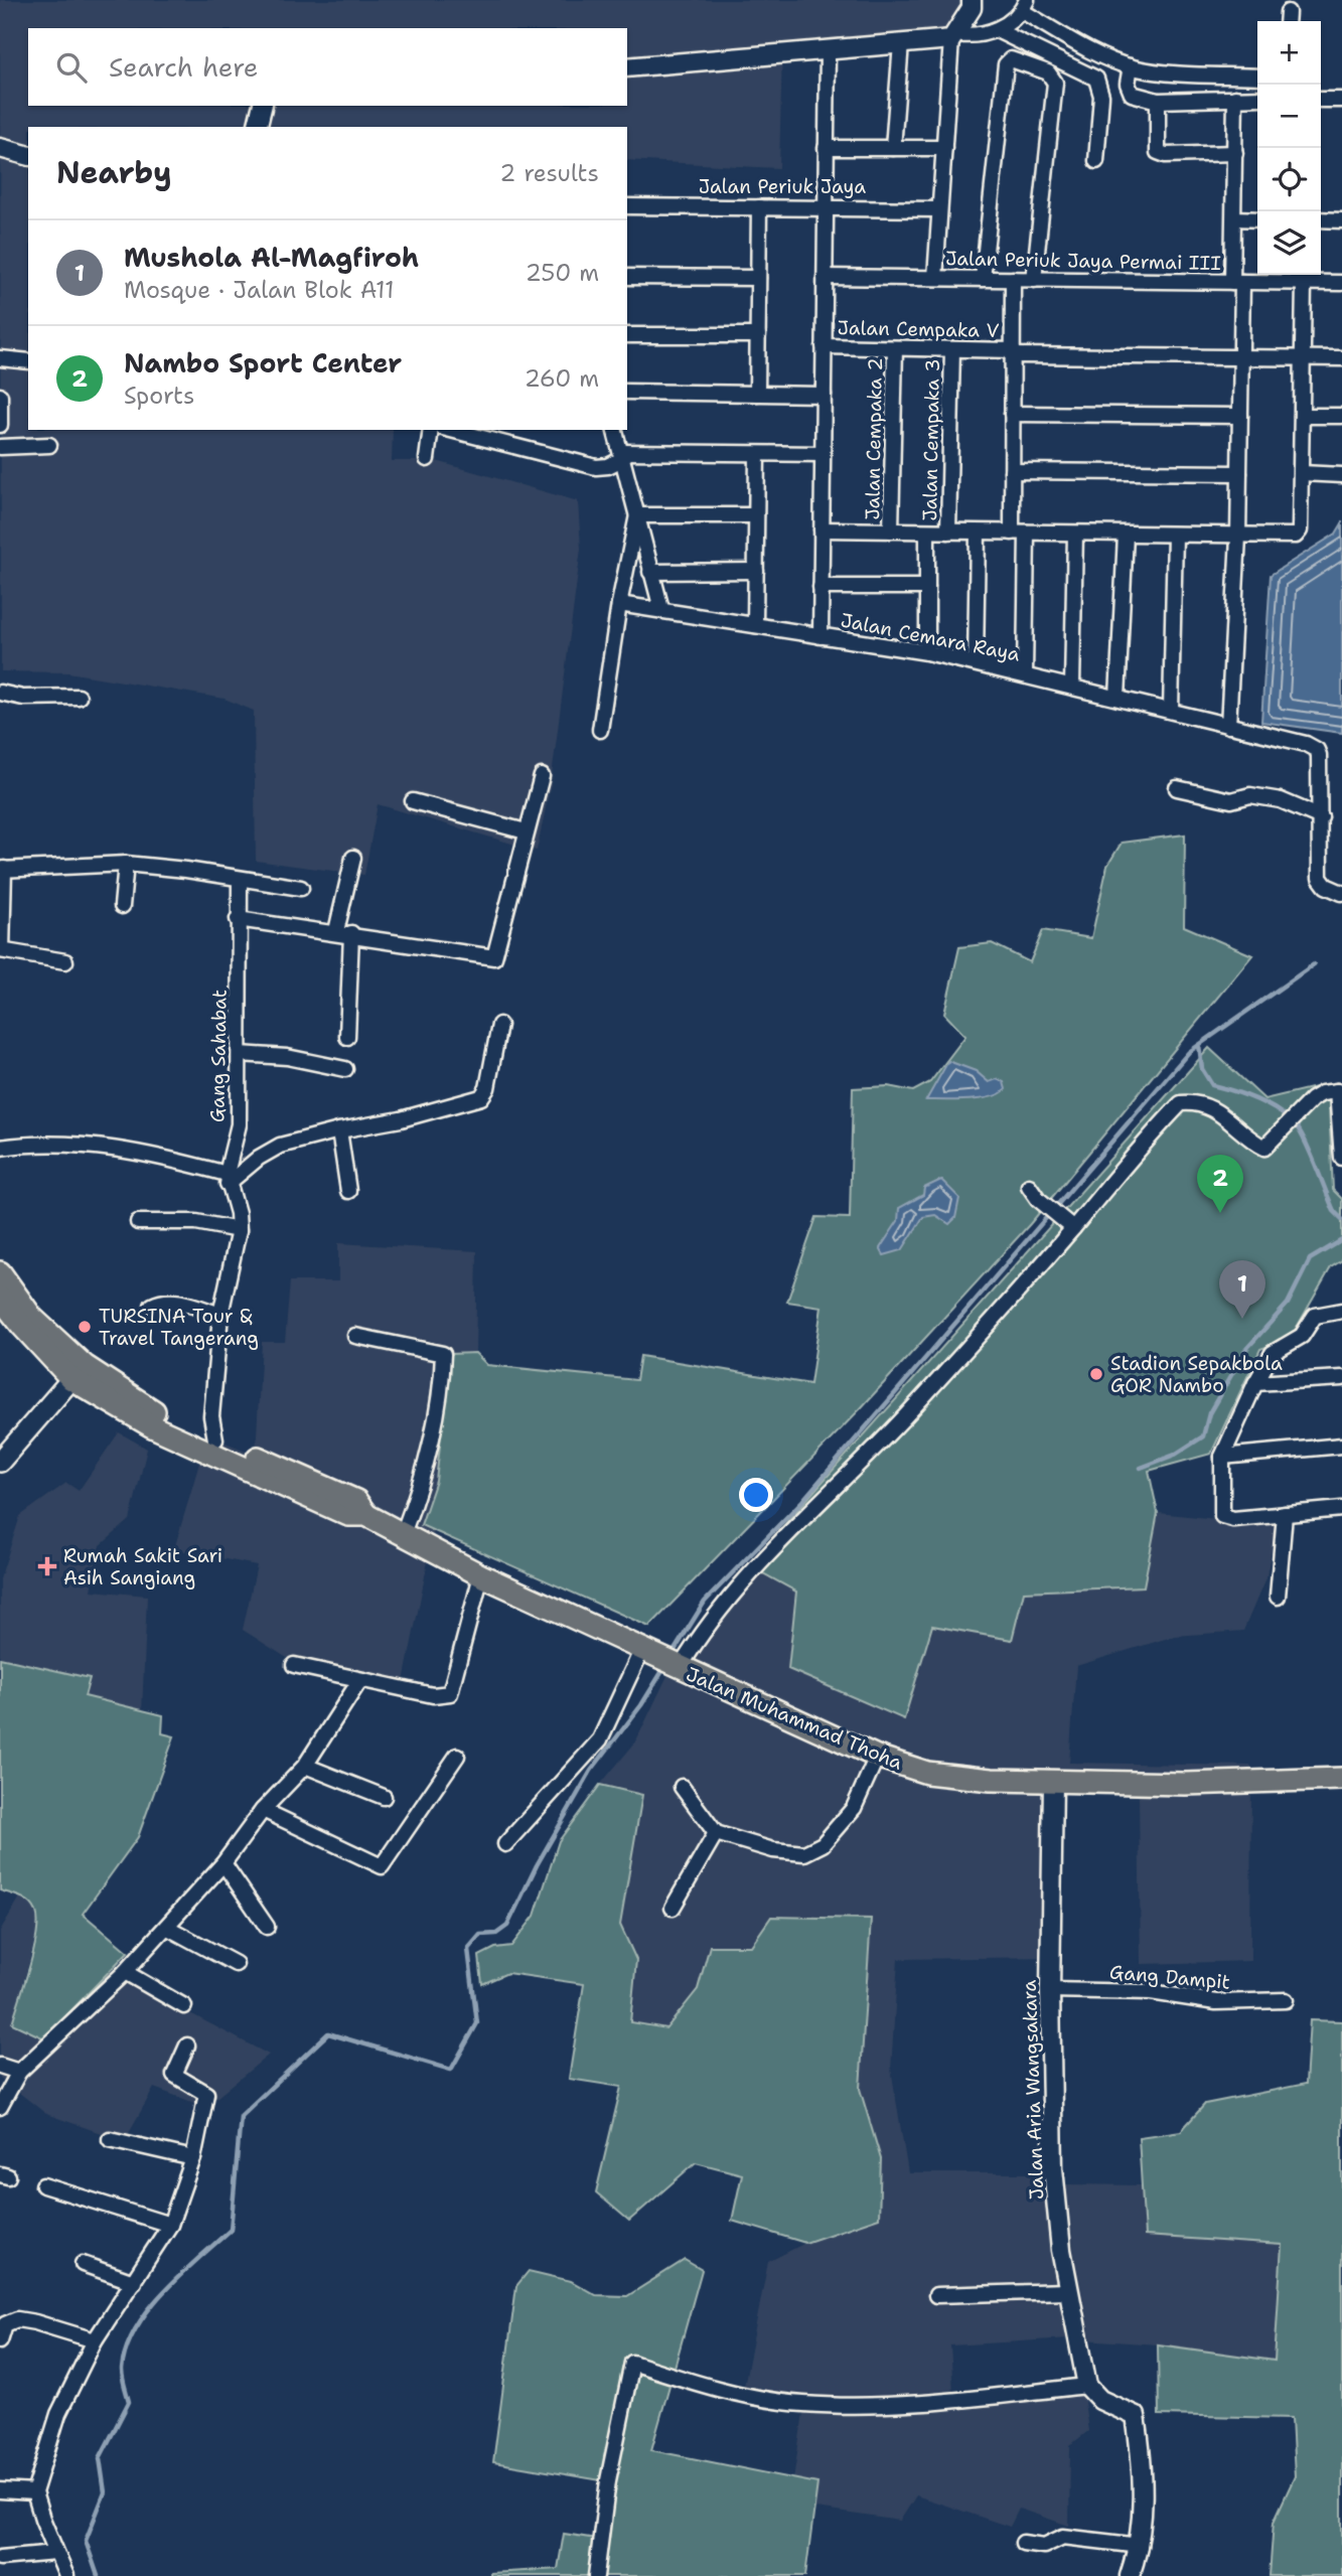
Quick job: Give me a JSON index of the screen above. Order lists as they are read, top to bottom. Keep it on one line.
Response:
{"streets":{"main road":["Jalan Muhammad Thoha"],"street":["Jalan Periuk Jaya","Jalan Periuk Jaya Permai III","Jalan Cempaka V","Jalan Cempaka 2","Jalan Cempaka 3","Jalan Cemara Raya","Gang Sahabat","Gang Dampit","Jalan Aria Wangsakara"]},"crossings":[["Jalan Cempaka V","Jalan Cempaka 2"],["Jalan Cempaka V","Jalan Cempaka 3"],["Gang Sahabat","Jalan Muhammad Thoha"],["Jalan Muhammad Thoha","Jalan Aria Wangsakara"],["Gang Dampit","Jalan Aria Wangsakara"]],"places":{"other":["TURSINA Tour & Travel Tangerang","Stadion Sepakbola GOR Nambo"],"health":["Rumah Sakit Sari Asih Sangiang"]},"page":{"map_buttons":["+","−"],"search":"Search here","heading":["Nearby","2 results"],"list":[{"mark":"1","name":"Mushola Al-Magfiroh","note":"Mosque · Jalan Blok A11","value":"250 m"},{"mark":"2","name":"Nambo Sport Center","note":"Sports","value":"260 m"}],"pins":["2","1"]}}
